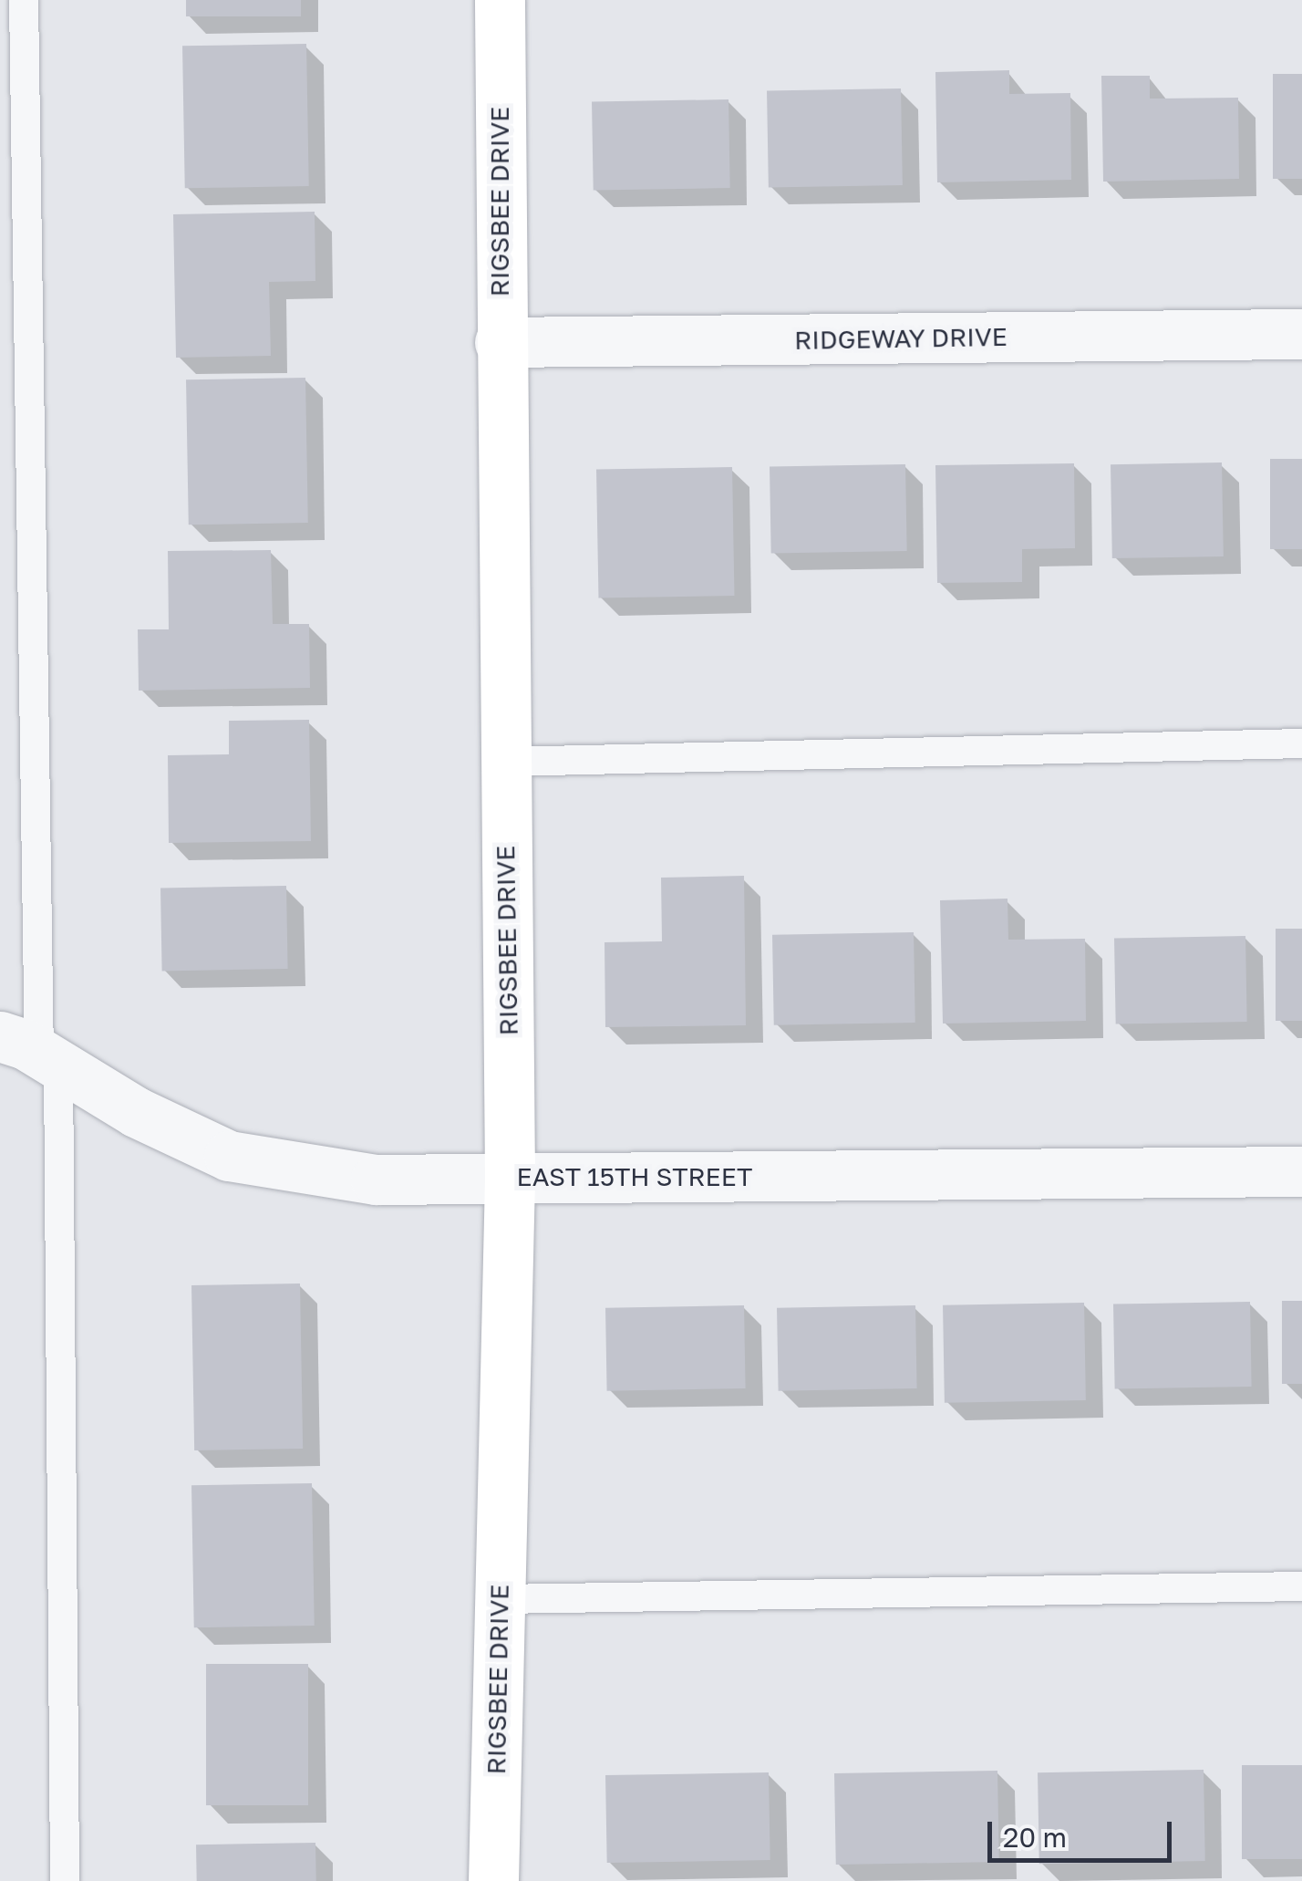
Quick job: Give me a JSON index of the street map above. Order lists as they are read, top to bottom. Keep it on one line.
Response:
{"streets":{"street":["RIGSBEE DRIVE","RIDGEWAY DRIVE","EAST 15TH STREET"]},"crossings":[["RIGSBEE DRIVE","RIDGEWAY DRIVE"],["RIGSBEE DRIVE","EAST 15TH STREET"]],"scale_bar":"20 m"}
